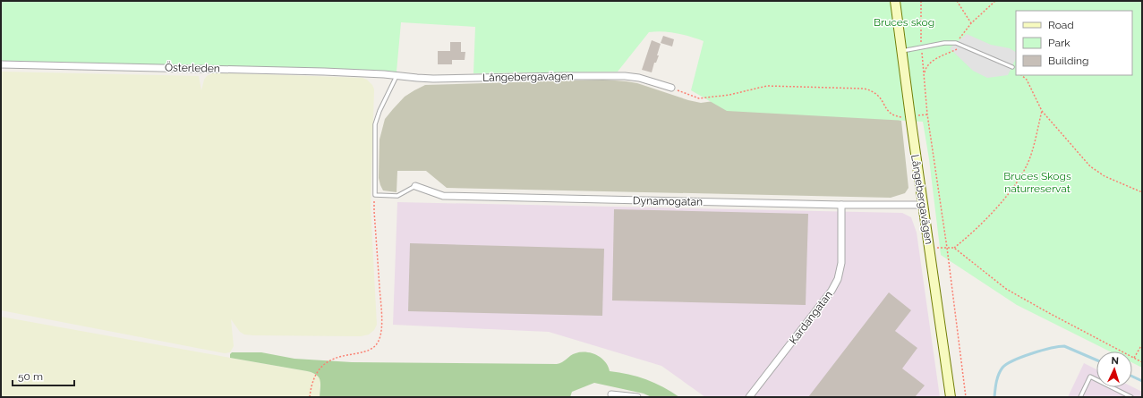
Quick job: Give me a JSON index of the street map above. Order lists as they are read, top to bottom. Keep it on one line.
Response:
{"streets":{"street":["Österleden","Långebergavägen","Dynamogatan","Kardangatan"]},"crossings":[["Österleden","Långebergavägen"],["Långebergavägen","Dynamogatan"],["Dynamogatan","Kardangatan"]],"parks":["Bruces skog","Bruces Skogs naturreservat"],"legend":["Road","Park","Building"],"scale_bar":"50 m","north":"top"}
